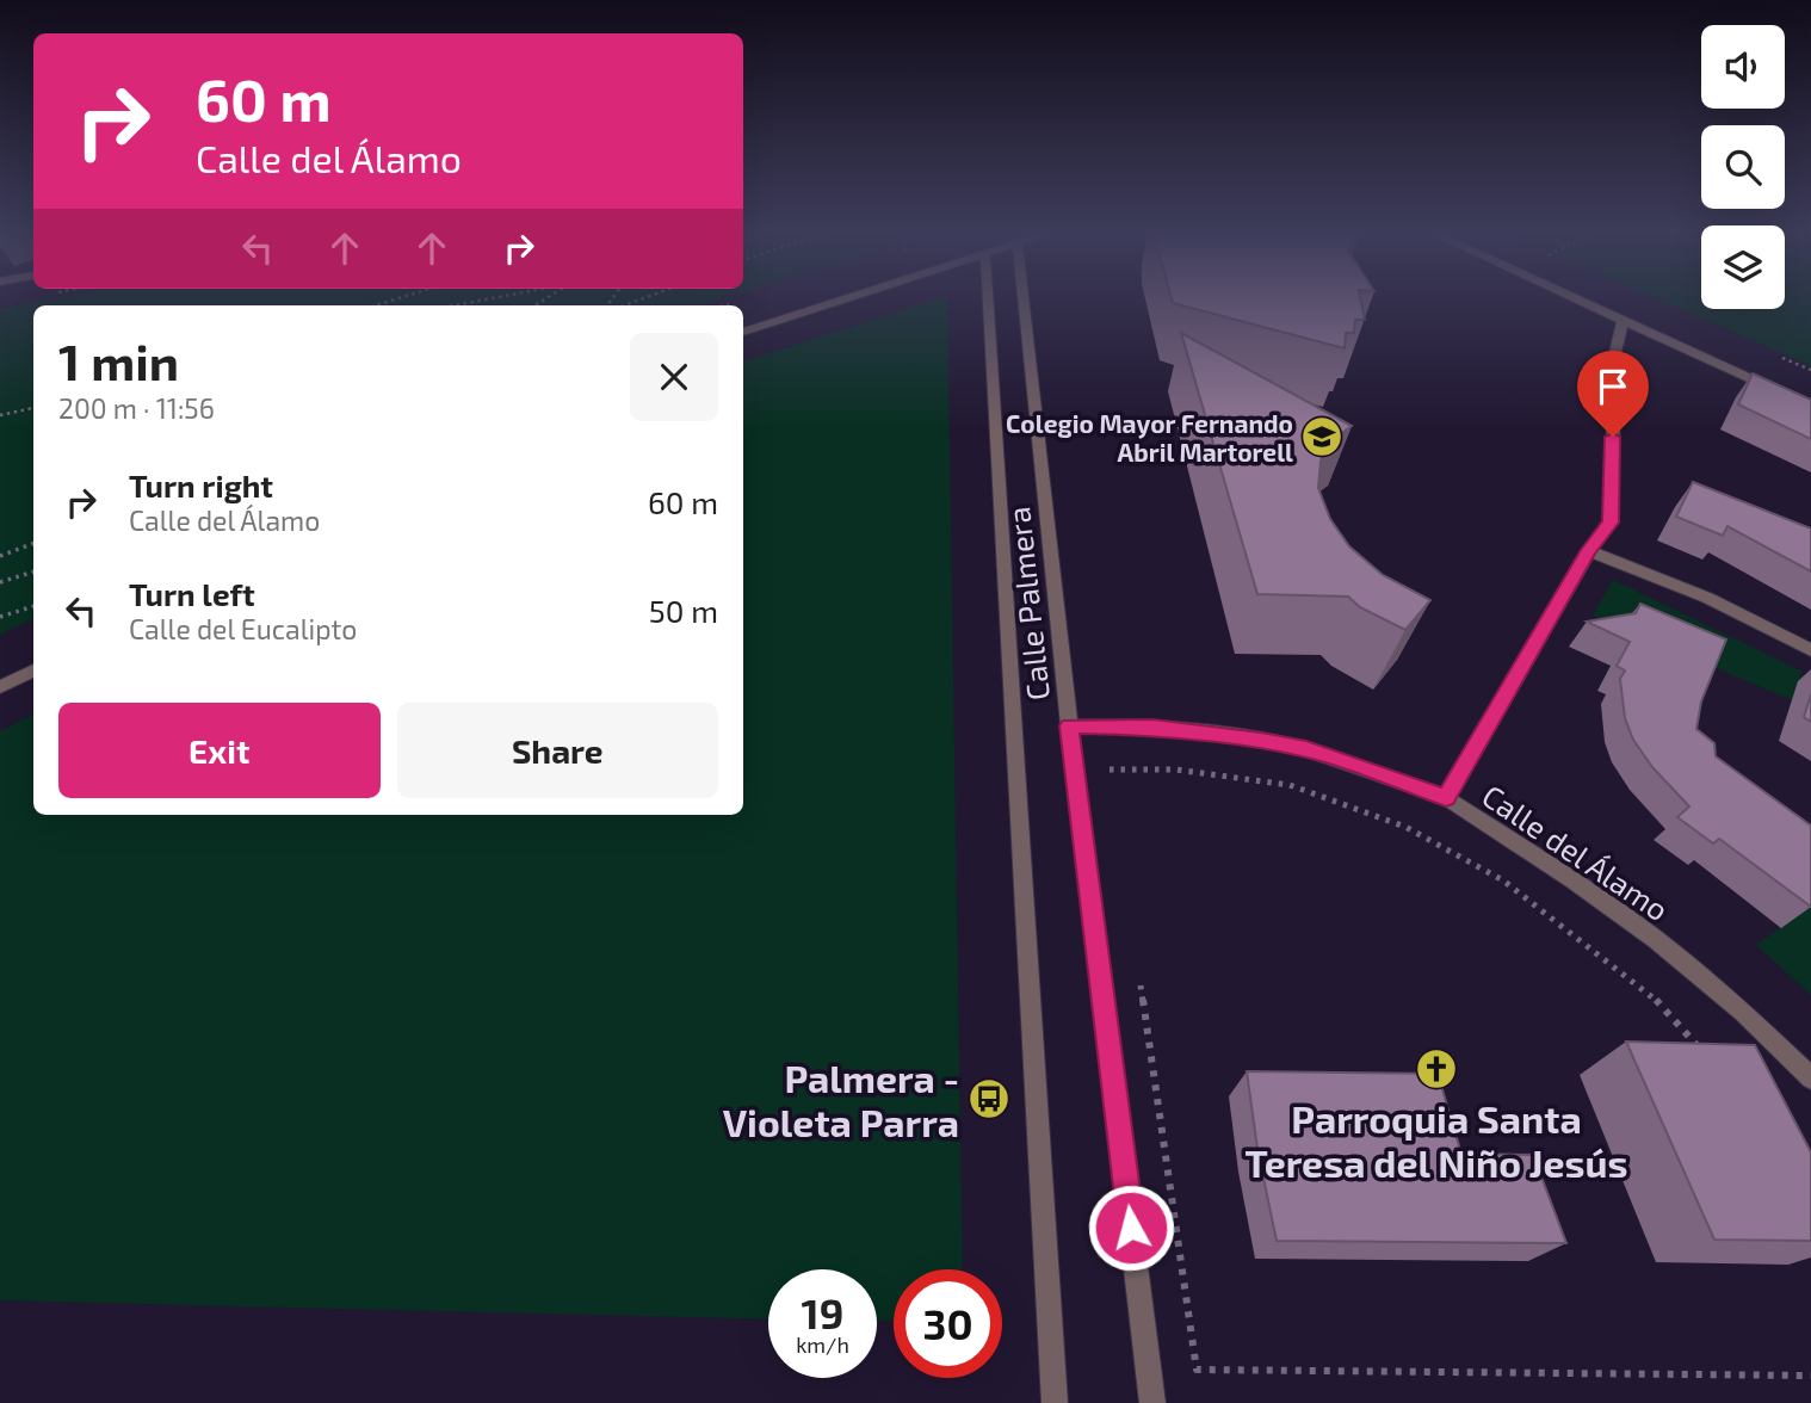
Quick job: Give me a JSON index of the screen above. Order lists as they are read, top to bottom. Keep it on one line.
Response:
{"streets":{"street":["Calle Palmera","Calle del Álamo"]},"crossings":[["Calle Palmera","Calle del Álamo"]],"places":{"school or university":["Colegio Mayor Fernando Abril Martorell"],"church":["Parroquia Santa Teresa del Niño Jesús"],"bus stop":["Palmera - Violeta Parra"]},"page":{"turn":["60 m","Calle del Álamo"],"heading":["1 min","200 m · 11:56"],"list":[{"name":"Turn right","note":"Calle del Álamo","value":"60 m"},{"name":"Turn left","note":"Calle del Eucalipto","value":"50 m"}],"buttons":["Exit","Share"],"speed":"19 km/h","limit":"30"}}
